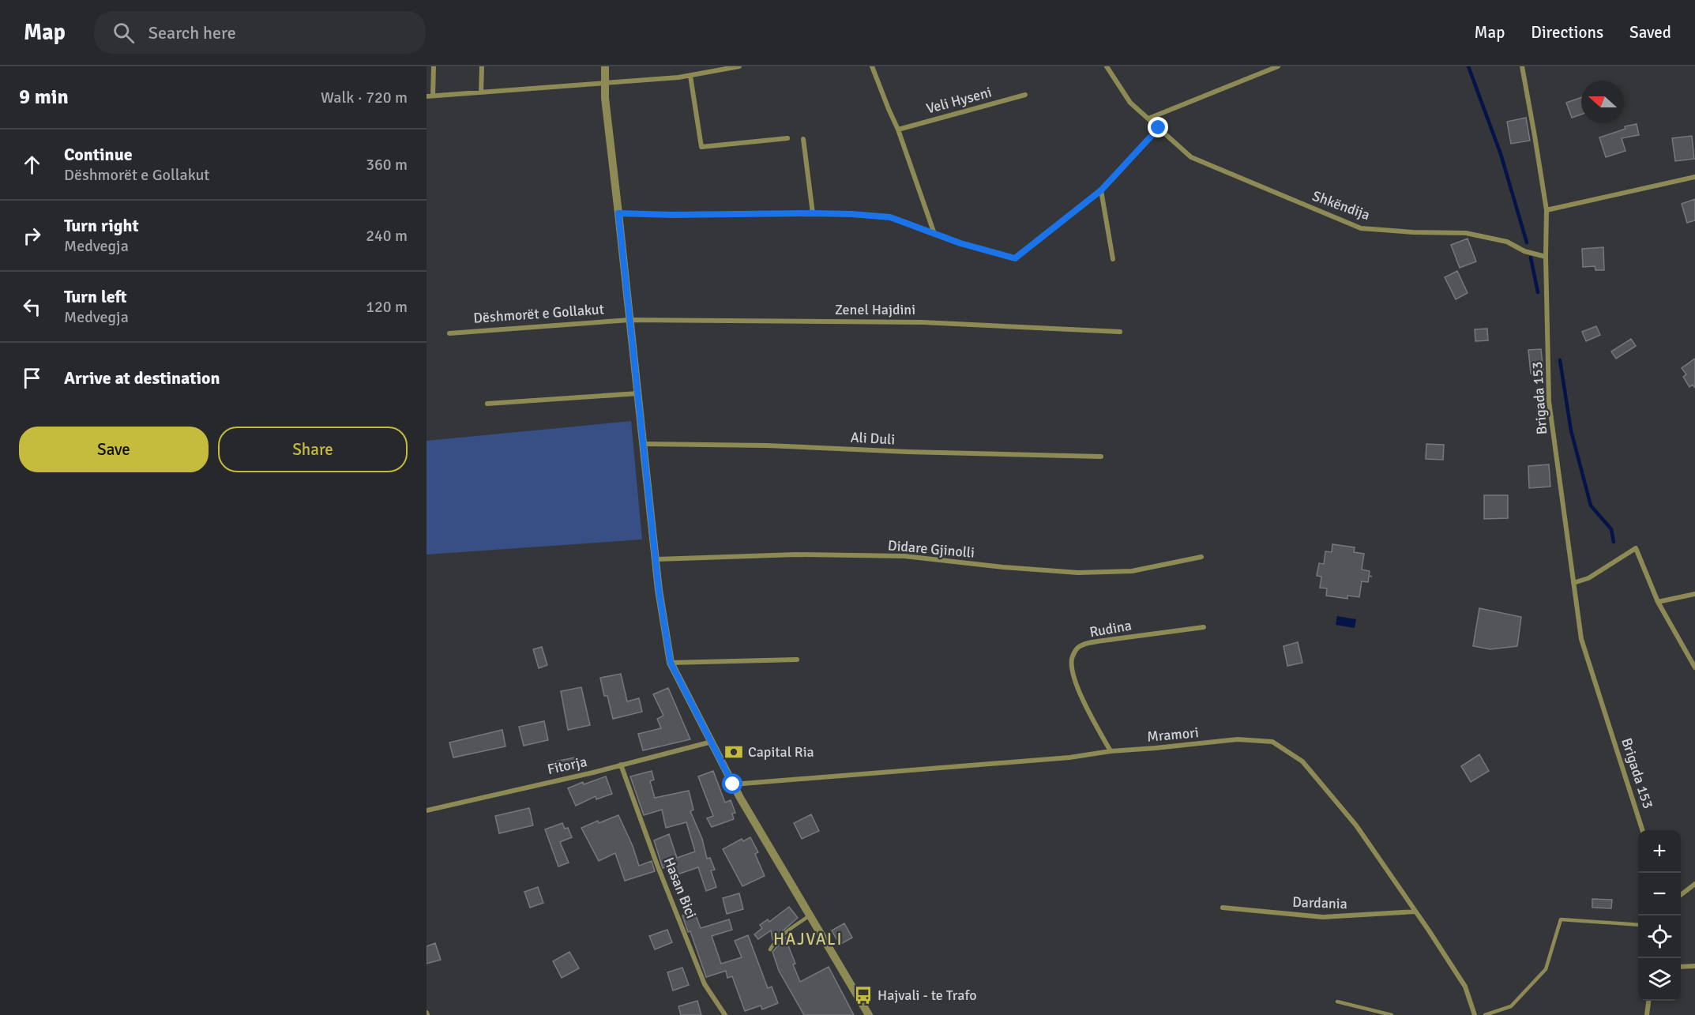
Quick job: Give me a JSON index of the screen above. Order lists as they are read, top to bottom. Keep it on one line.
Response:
{"streets":{"street":["Veli Hyseni","Shkëndija","Zenel Hajdini","Dëshmorët e Gollakut","Brigada 153","Ali Duli","Didare Gjinolli","Rudina","Mramori","Fitorja","Hasan Bici","Dardania"]},"crossings":[["Shkëndija","Brigada 153"],["Zenel Hajdini","Dëshmorët e Gollakut"],["Rudina","Mramori"],["Mramori","Dardania"],["Fitorja","Hasan Bici"]],"districts":["HAJVALI"],"places":{"bank":["Capital Ria"],"bus stop":["Hajvali - te Trafo"]},"north":"left","page":{"header":"Map","search":"Search here","nav":["Map","Directions","Saved"],"heading":["9 min","Walk · 720 m"],"list":[["Continue","Dëshmorët e Gollakut","360 m"],["Turn right","Medvegja","240 m"],["Turn left","Medvegja","120 m"],"Arrive at destination"],"buttons":["Save","Share"],"map_buttons":["+","−"]}}
